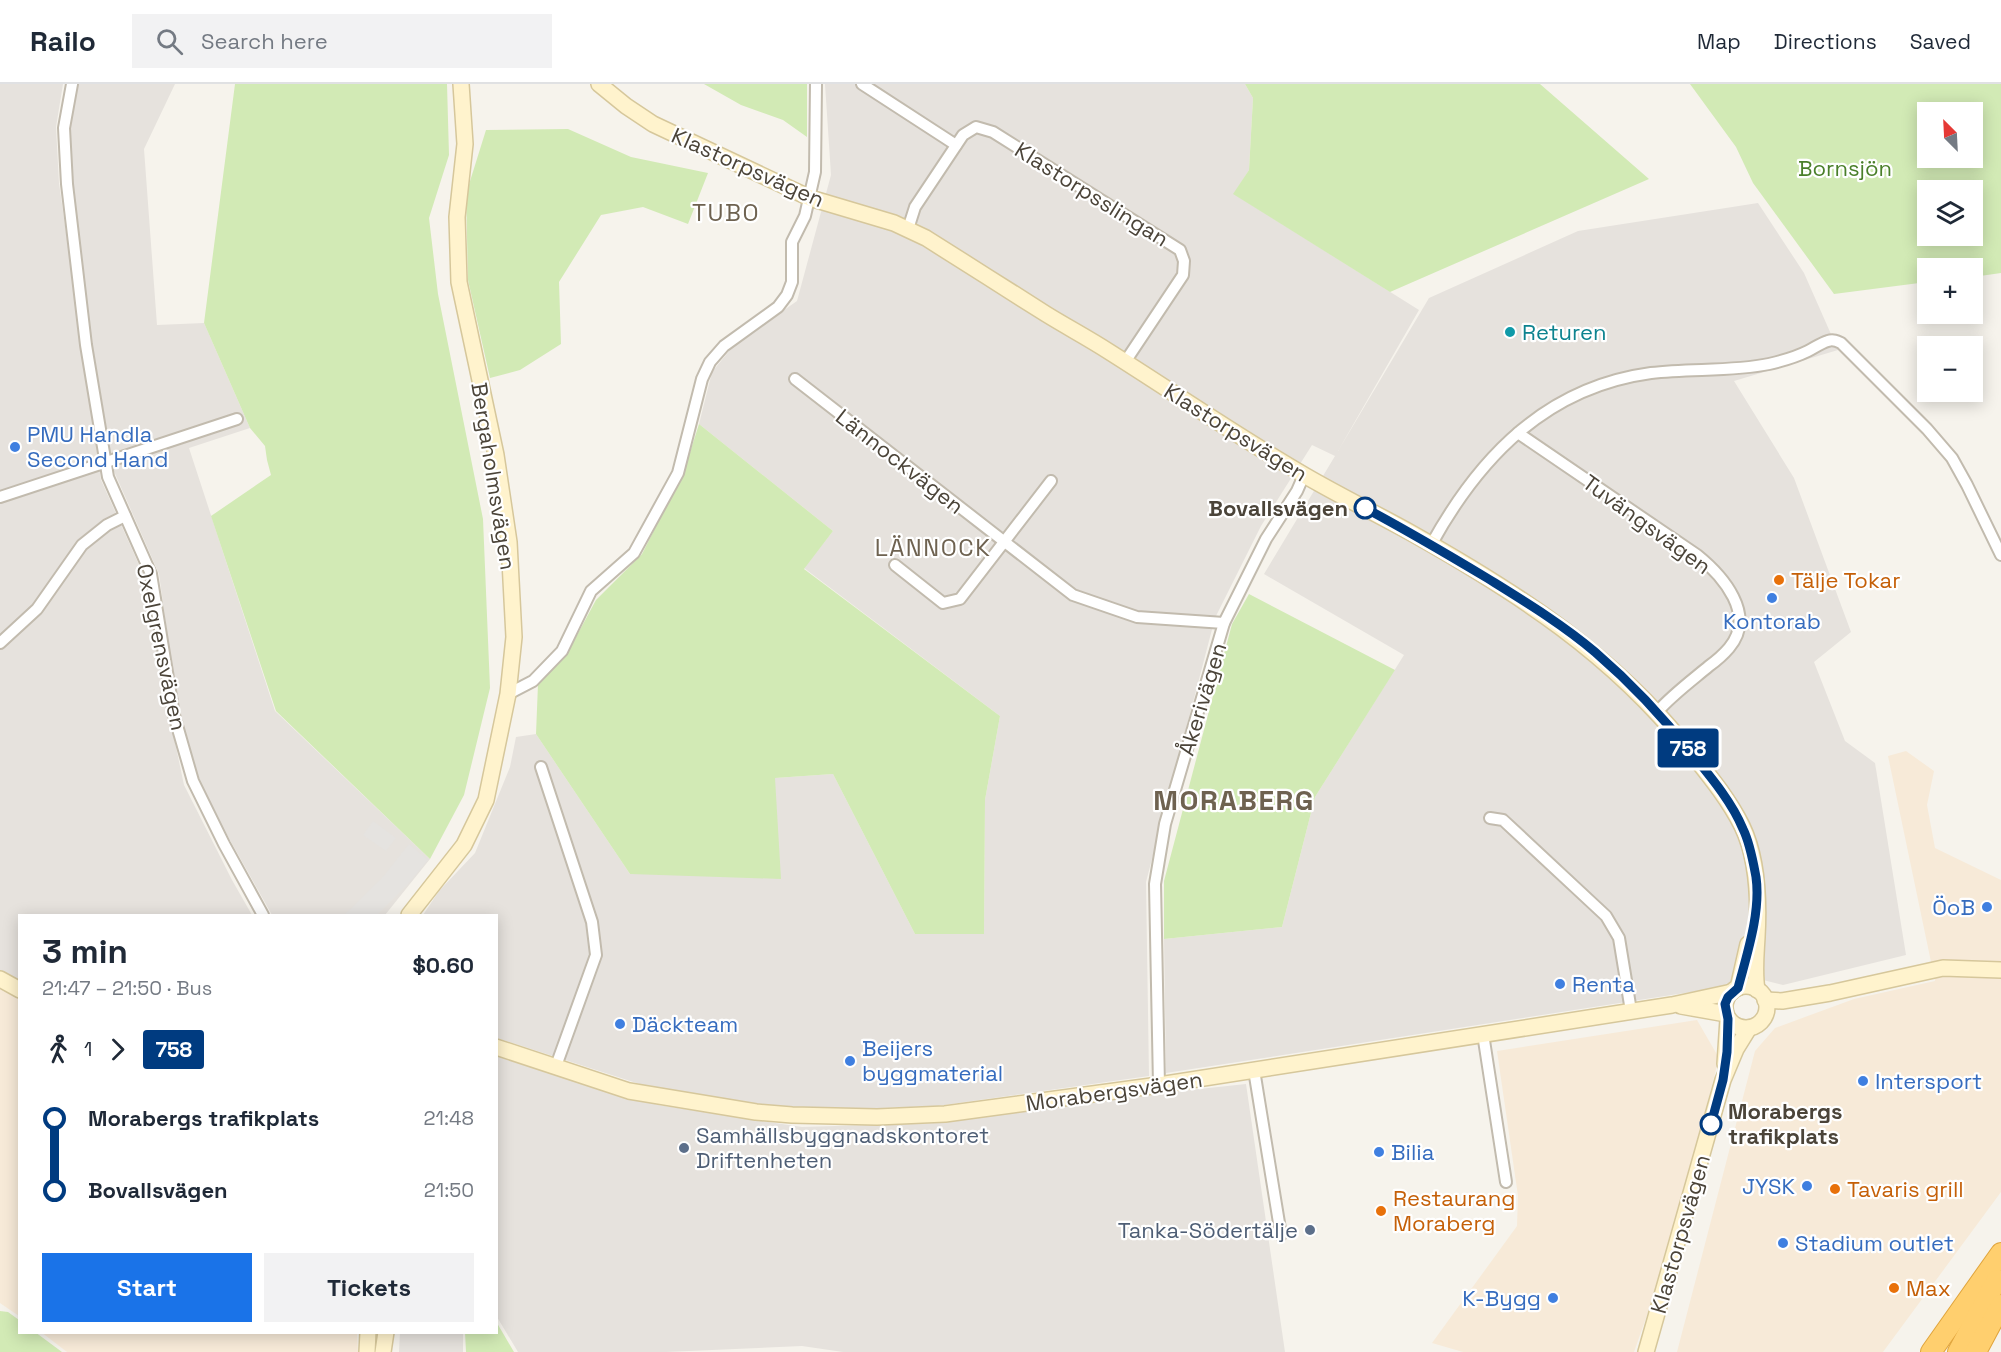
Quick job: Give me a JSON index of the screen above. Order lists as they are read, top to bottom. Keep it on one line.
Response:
{"streets":{"street":["Klastorpsvägen","Klastorpsslingan","Lännockvägen","Bergaholmsvägen","Tuvängsvägen","Oxelgrensvägen","Åkerivägen","Morabergsvägen"]},"crossings":[["Klastorpsvägen","Klastorpsslingan"],["Klastorpsvägen","Tuvängsvägen"],["Klastorpsvägen","Åkerivägen"],["Klastorpsvägen","Morabergsvägen"],["Lännockvägen","Åkerivägen"],["Åkerivägen","Morabergsvägen"]],"districts":["TUBO","LÄNNOCK","MORABERG"],"parks":["Bornsjön"],"places":["Returen","PMU Handla Second Hand","Bovallsvägen","Tälje Tokar","Kontorab","ÖoB","Renta","Däckteam","Beijers byggmaterial","Intersport","Morabergs trafikplats","Samhällsbyggnadskontoret Driftenheten","Bilia","JYSK","Tavaris grill","Restaurang Moraberg","Tanka-Södertälje","Stadium outlet","Max","K-Bygg"],"lines":["bus line 758"],"north":"top left","page":{"header":"Railo","search":"Search here","nav":["Map","Directions","Saved"],"on_map":"758","map_buttons":["+","−"],"heading":["3 min","21:47 – 21:50 · Bus","$0.60"],"legs":["1","758"],"list":[{"name":"Morabergs trafikplats","value":"21:48"},{"name":"Bovallsvägen","value":"21:50"}],"buttons":["Start","Tickets"]}}
